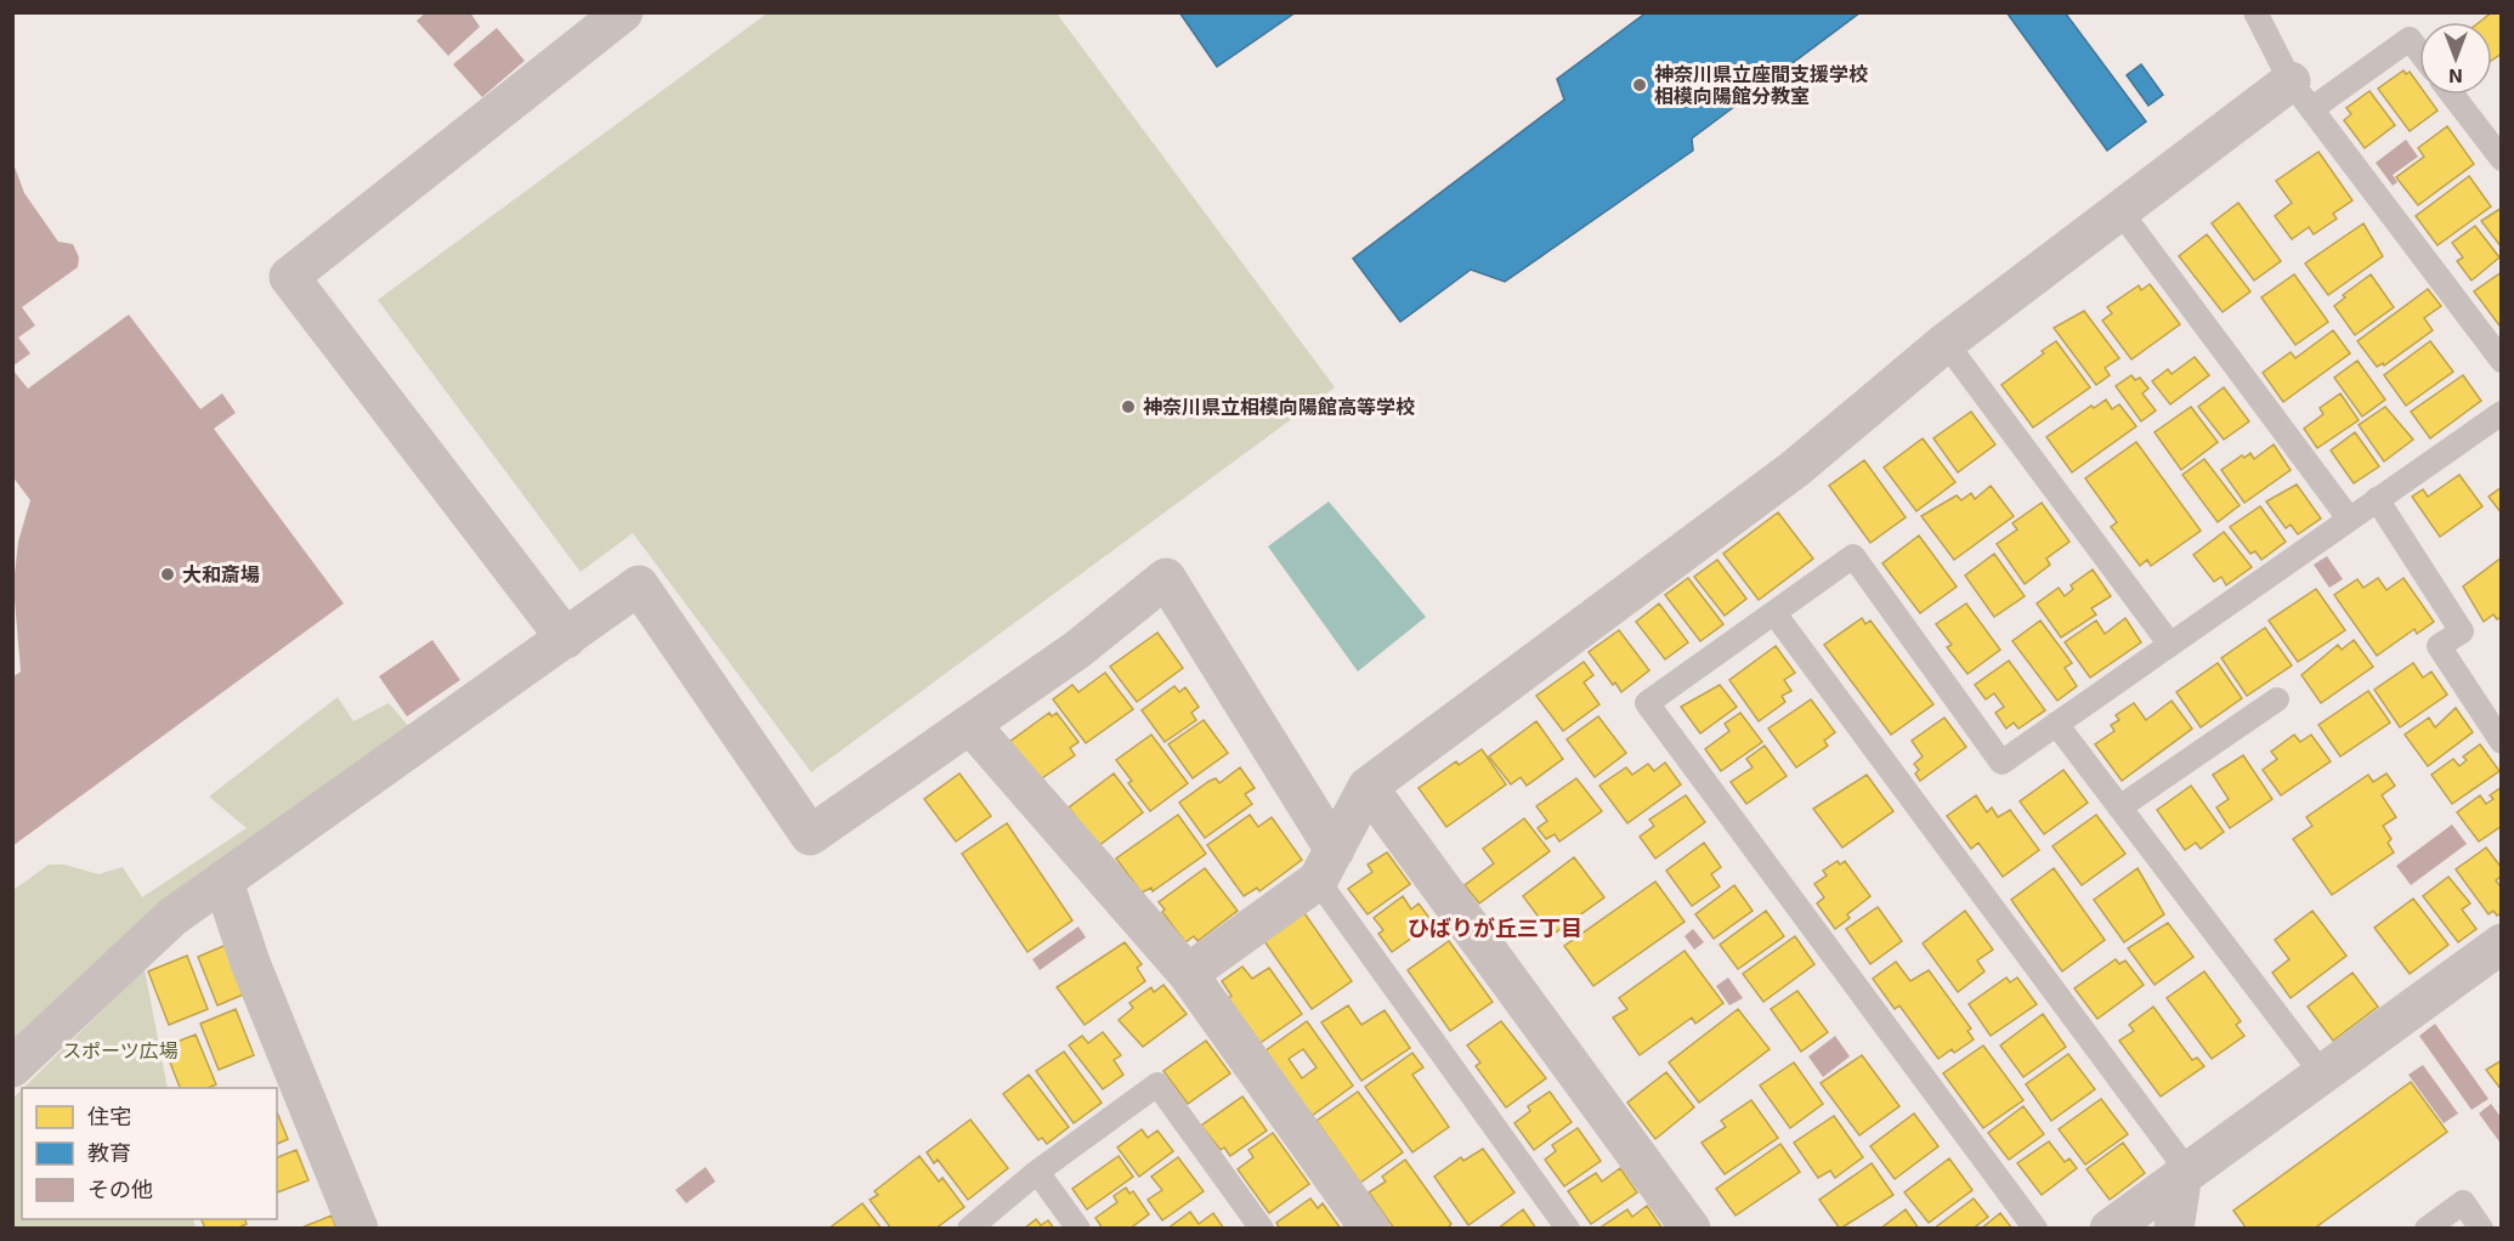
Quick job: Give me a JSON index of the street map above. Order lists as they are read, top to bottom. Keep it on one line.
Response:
{"districts":["ひばりが丘三丁目"],"parks":["スポーツ広場"],"places":["神奈川県立座間支援学校 相模向陽館分教室","神奈川県立相模向陽館高等学校","大和斎場"],"legend":["住宅","教育","その他"],"north":"bottom"}
